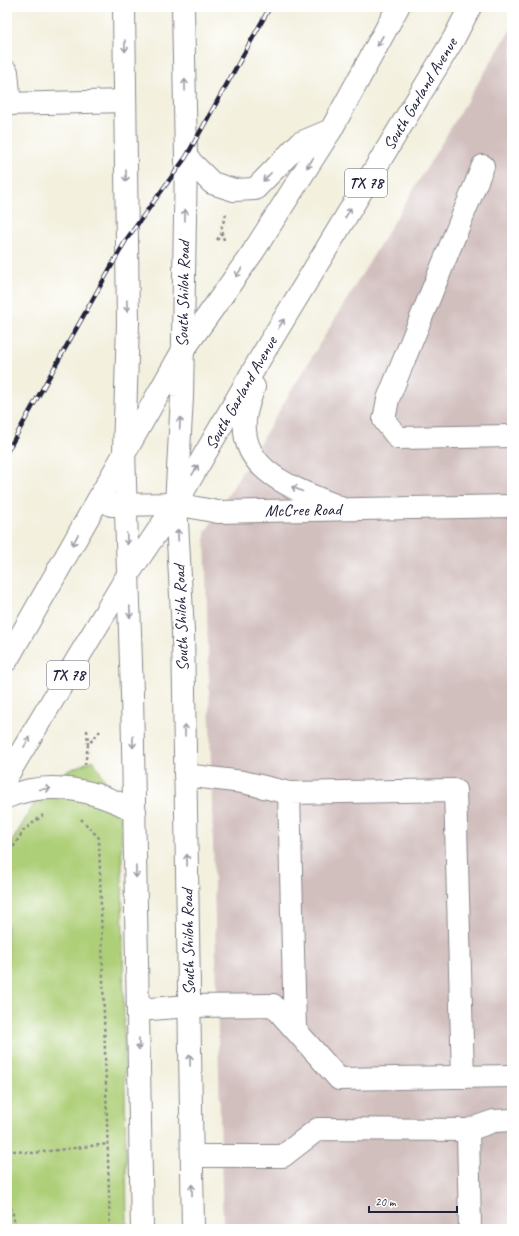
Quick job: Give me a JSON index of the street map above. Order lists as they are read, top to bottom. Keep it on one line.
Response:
{"streets":{"main road":["South Garland Avenue","TX 78","South Shiloh Road","McCree Road"]},"crossings":[["South Garland Avenue","South Shiloh Road"],["South Garland Avenue","McCree Road"],["South Shiloh Road","McCree Road"]],"scale_bar":"20 m"}
